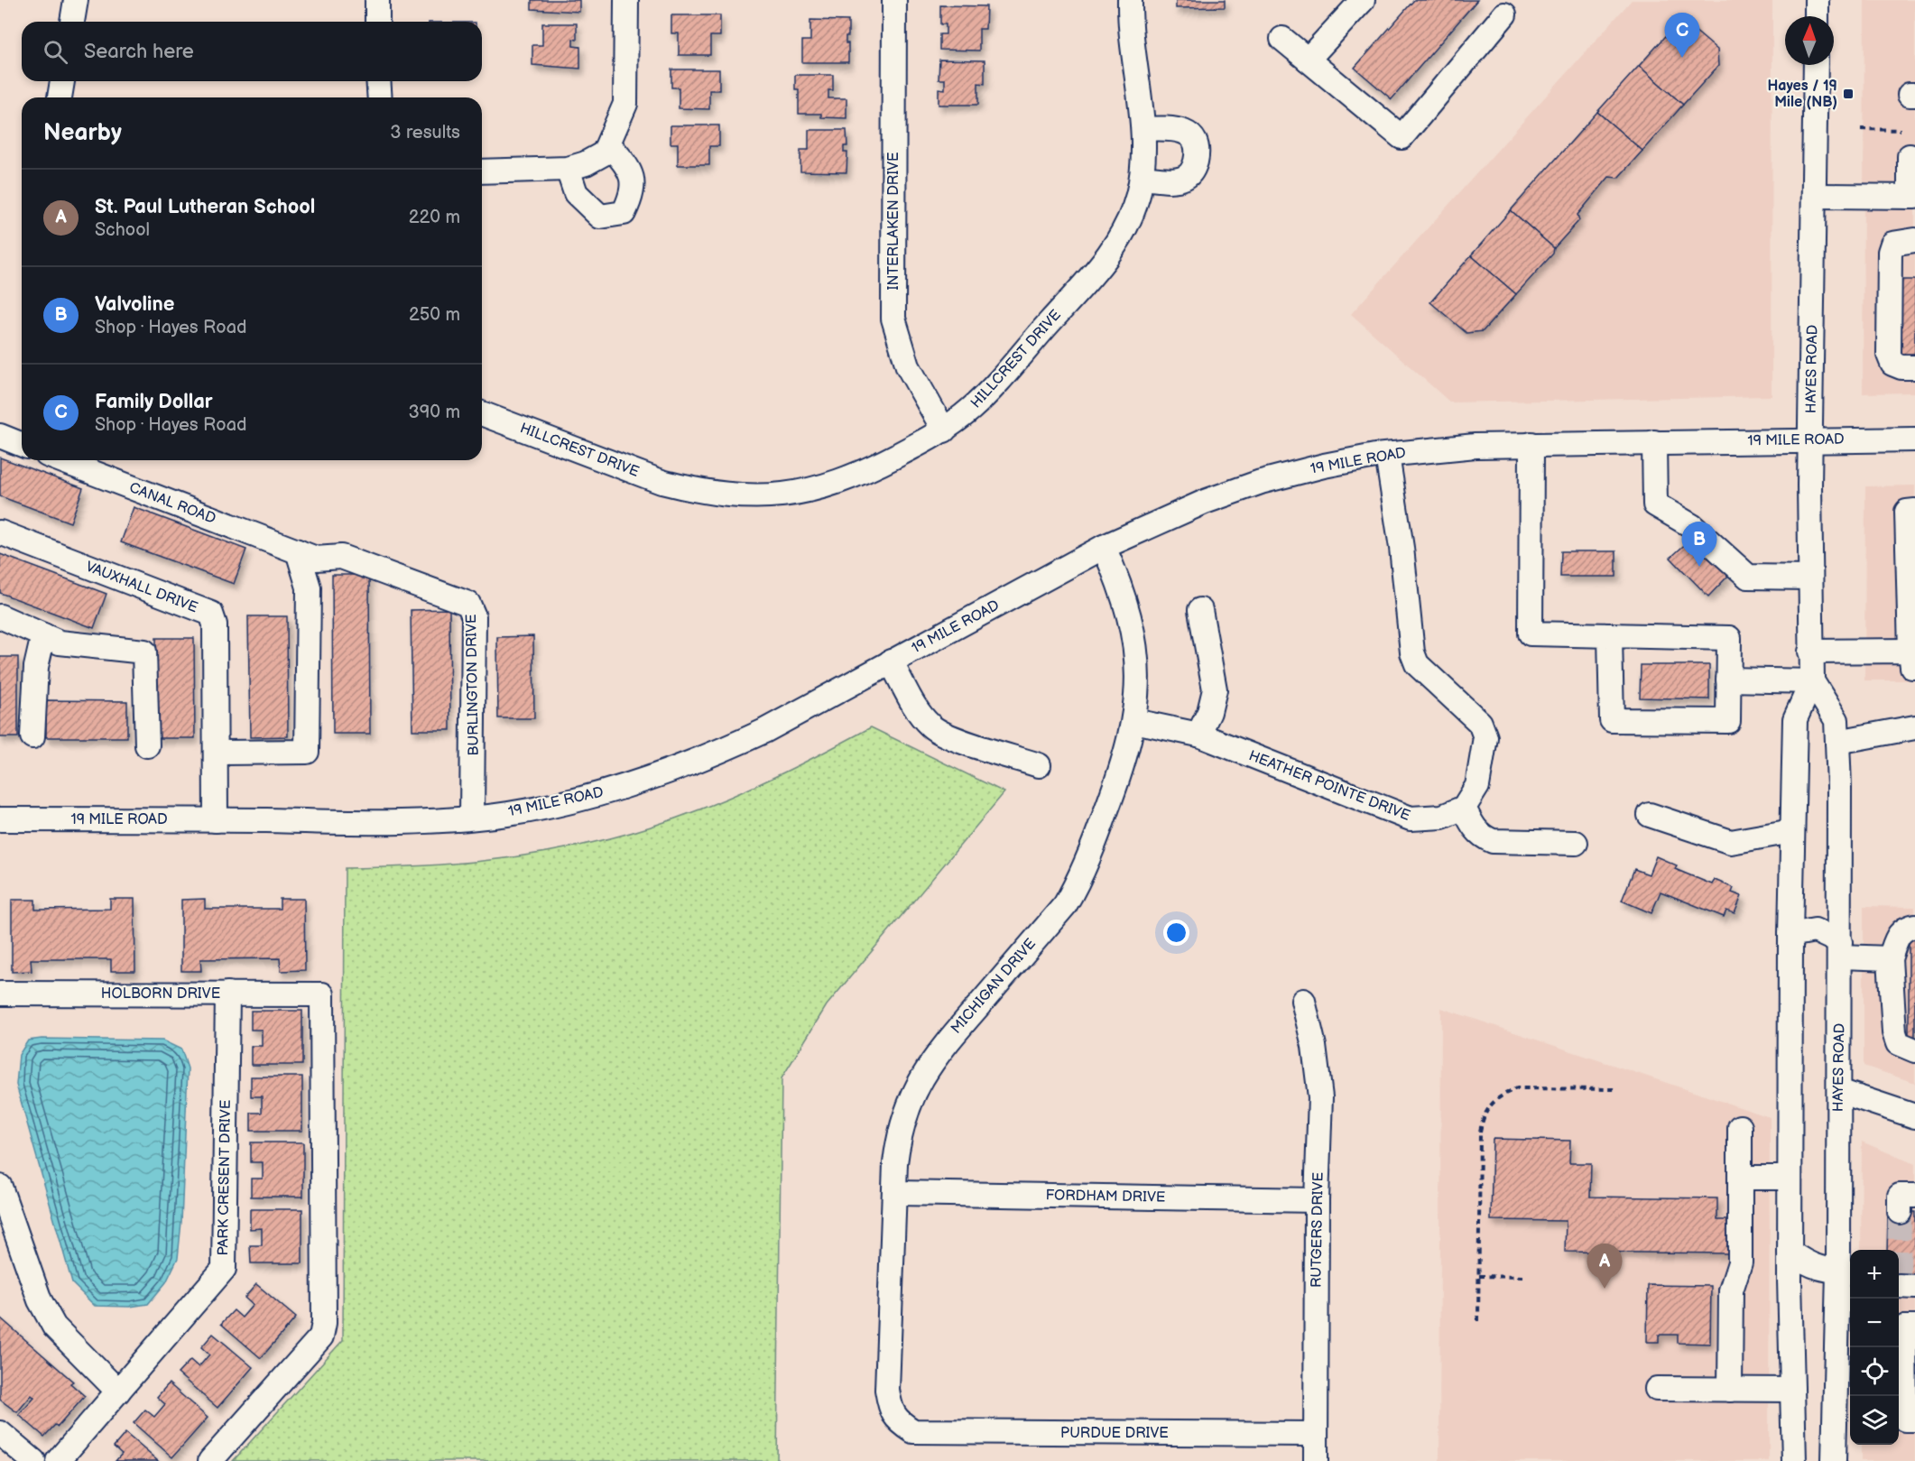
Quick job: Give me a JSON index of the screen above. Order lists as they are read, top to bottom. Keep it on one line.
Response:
{"streets":{"street":["INTERLAKEN DRIVE","HILLCREST DRIVE","HAYES ROAD","19 MILE ROAD","CANAL ROAD","VAUXHALL DRIVE","BURLINGTON DRIVE","HEATHER POINTE DRIVE","MICHIGAN DRIVE","HOLBORN DRIVE","PARK CRESENT DRIVE","FORDHAM DRIVE","RUTGERS DRIVE","PURDUE DRIVE"]},"crossings":[["INTERLAKEN DRIVE","HILLCREST DRIVE"],["HAYES ROAD","19 MILE ROAD"],["19 MILE ROAD","VAUXHALL DRIVE"],["19 MILE ROAD","BURLINGTON DRIVE"],["19 MILE ROAD","MICHIGAN DRIVE"],["CANAL ROAD","BURLINGTON DRIVE"],["HEATHER POINTE DRIVE","MICHIGAN DRIVE"],["MICHIGAN DRIVE","FORDHAM DRIVE"],["MICHIGAN DRIVE","PURDUE DRIVE"],["HOLBORN DRIVE","PARK CRESENT DRIVE"],["FORDHAM DRIVE","RUTGERS DRIVE"],["RUTGERS DRIVE","PURDUE DRIVE"]],"places":{"transit":["Hayes / 19 Mile (NB)"]},"north":"top","page":{"pins":["C","B","A"],"search":"Search here","heading":["Nearby","3 results"],"list":[{"mark":"A","name":"St. Paul Lutheran School","note":"School","value":"220 m"},{"mark":"B","name":"Valvoline","note":"Shop · Hayes Road","value":"250 m"},{"mark":"C","name":"Family Dollar","note":"Shop · Hayes Road","value":"390 m"}],"map_buttons":["+","−"]}}
